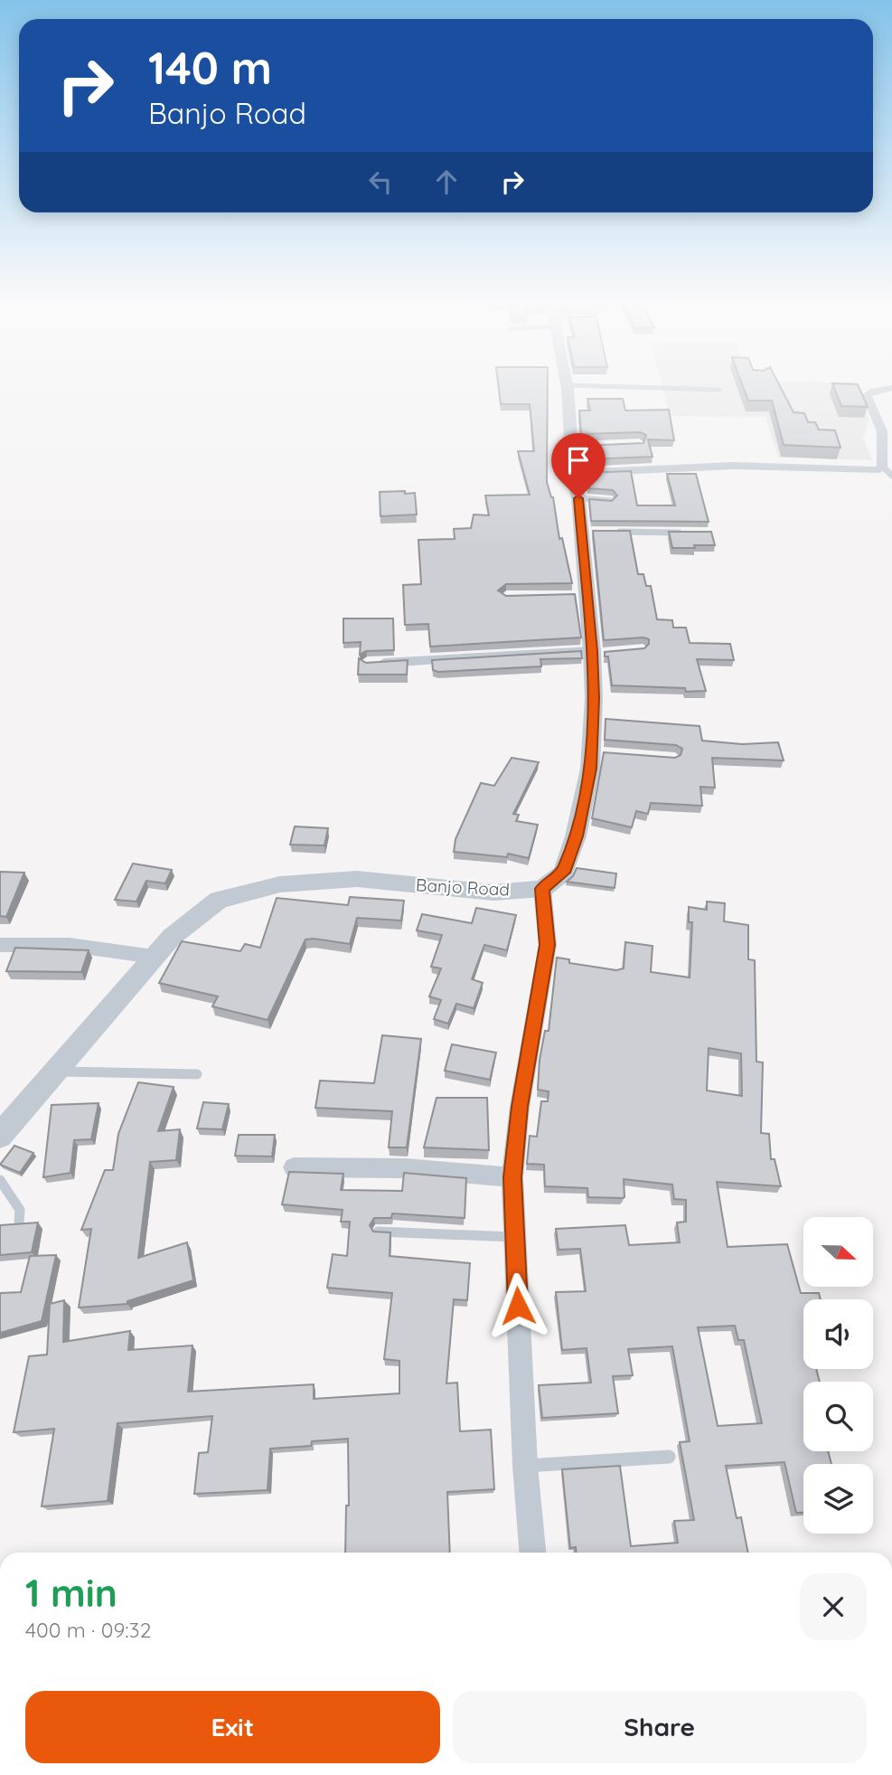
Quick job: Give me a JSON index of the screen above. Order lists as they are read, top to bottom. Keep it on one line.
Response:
{"streets":{"street":["Banjo Road"]},"north":"right","page":{"turn":["140 m","Banjo Road"],"heading":["1 min","400 m · 09:32"],"buttons":["Exit","Share"]}}
